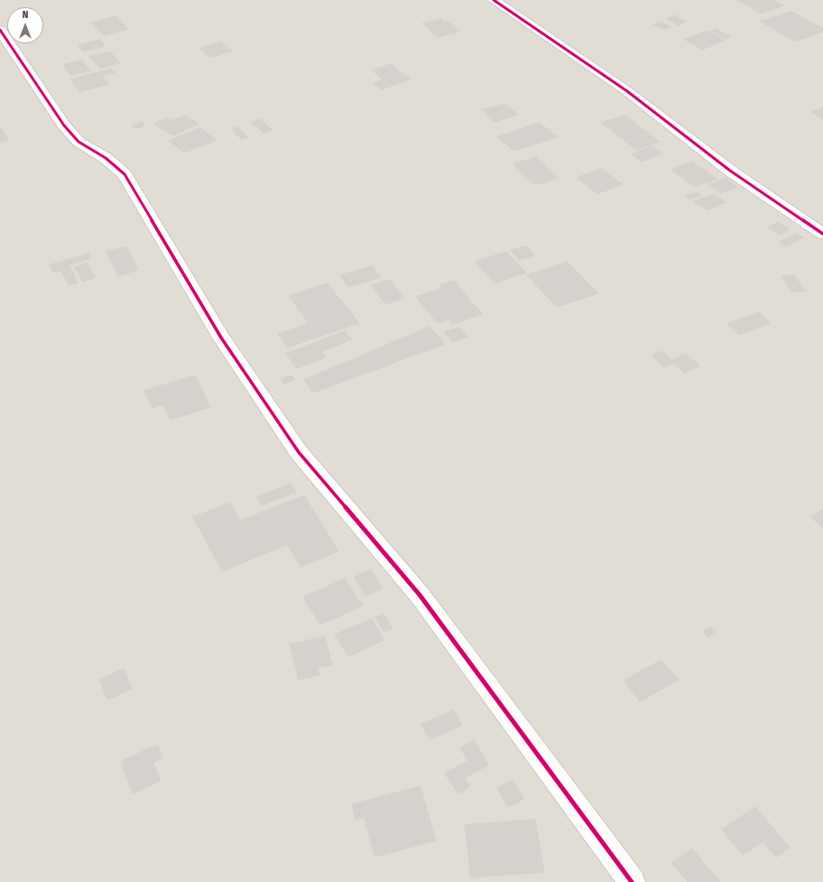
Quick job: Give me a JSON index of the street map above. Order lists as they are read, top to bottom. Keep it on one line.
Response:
{"north":"top"}
